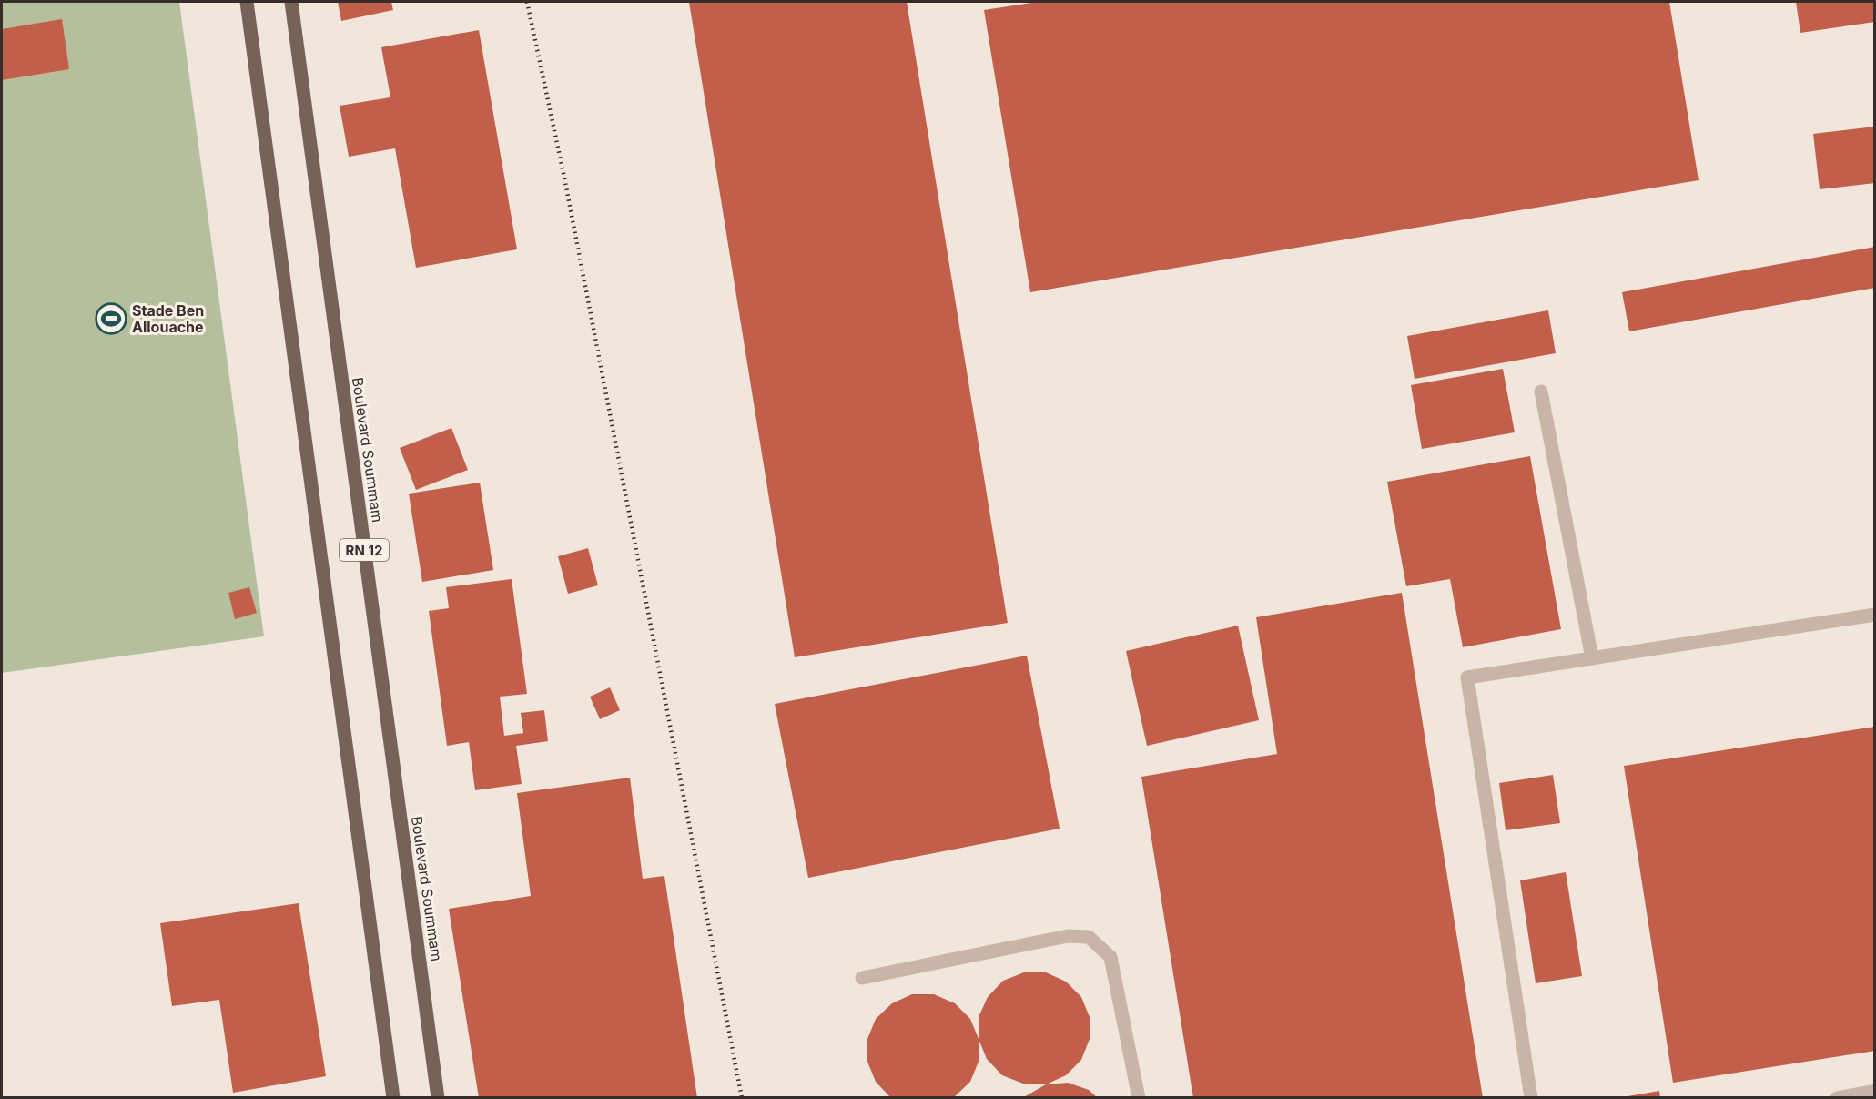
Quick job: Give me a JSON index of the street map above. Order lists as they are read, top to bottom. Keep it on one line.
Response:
{"streets":{"main road":["Boulevard Soummam","RN 12"]},"places":{"sports":["Stade Ben Allouache"]}}
